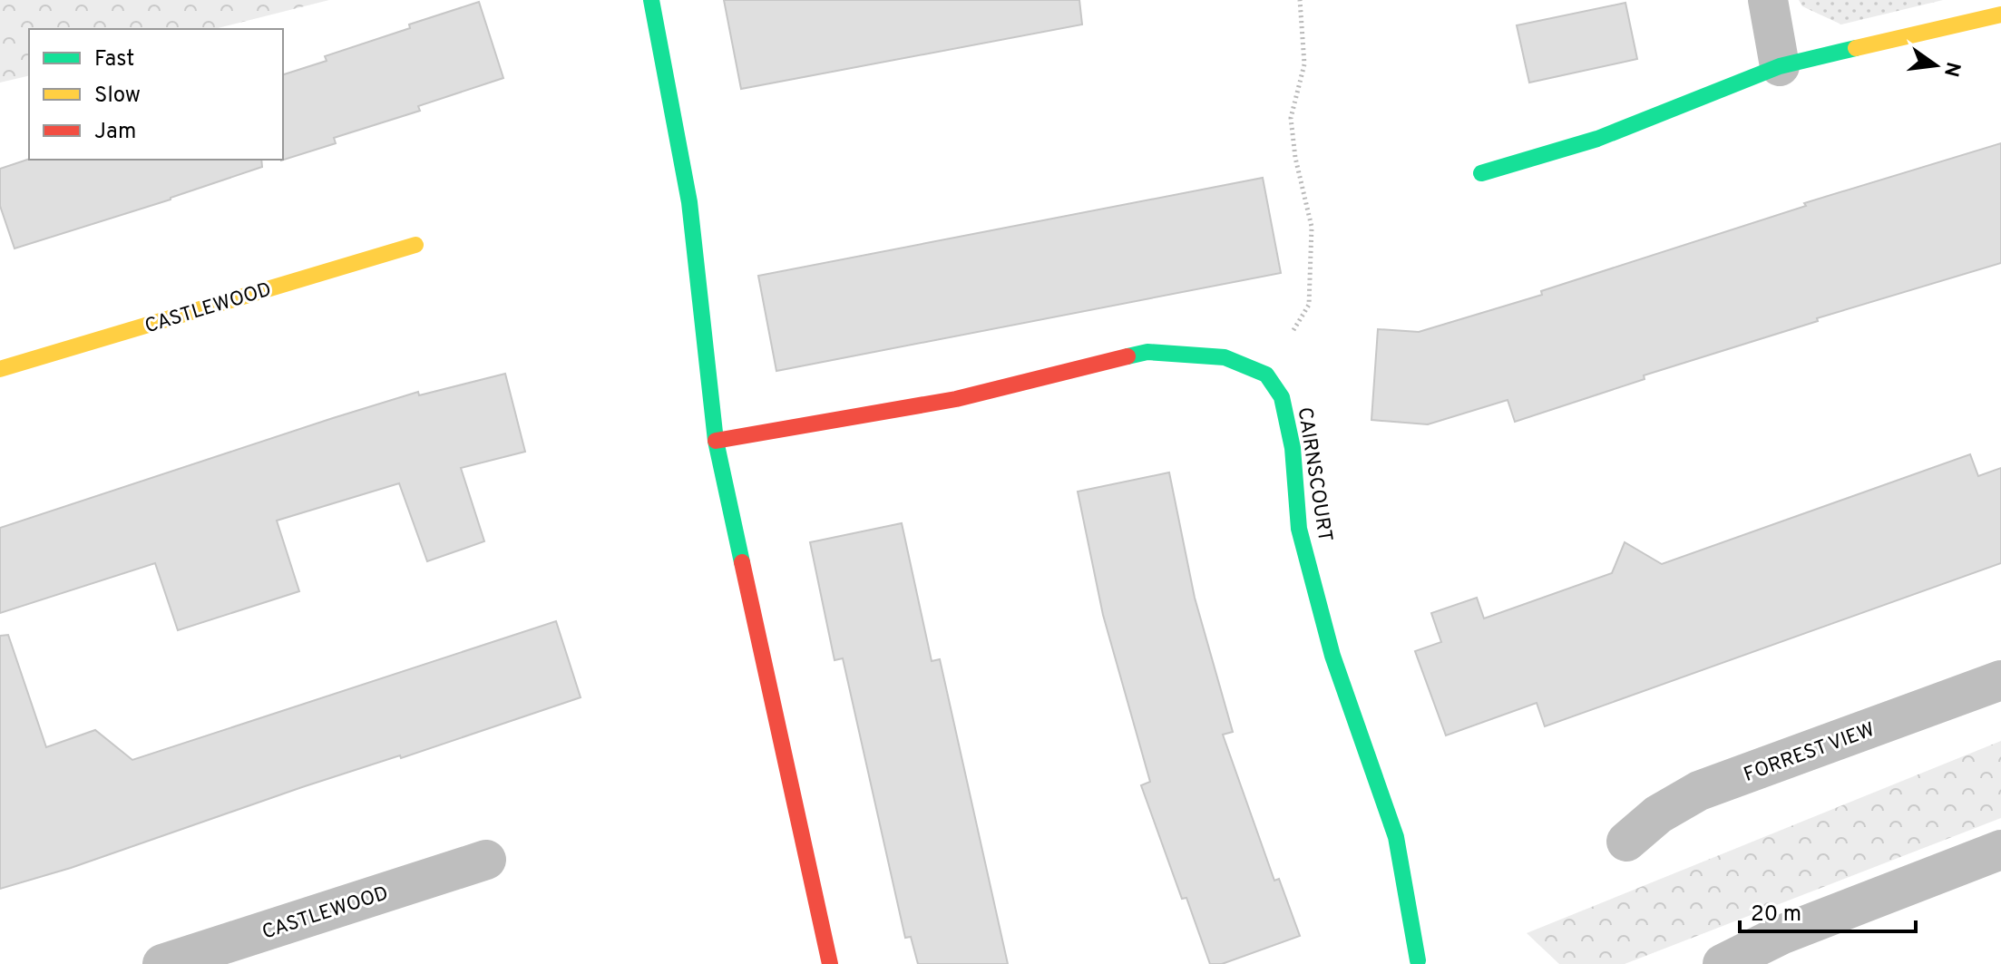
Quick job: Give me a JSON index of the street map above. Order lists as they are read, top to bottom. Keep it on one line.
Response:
{"streets":{"street":["CASTLEWOOD","CAIRNSCOURT","FORREST VIEW"]},"legend":["Fast","Slow","Jam"],"scale_bar":"20 m","north":"right"}
